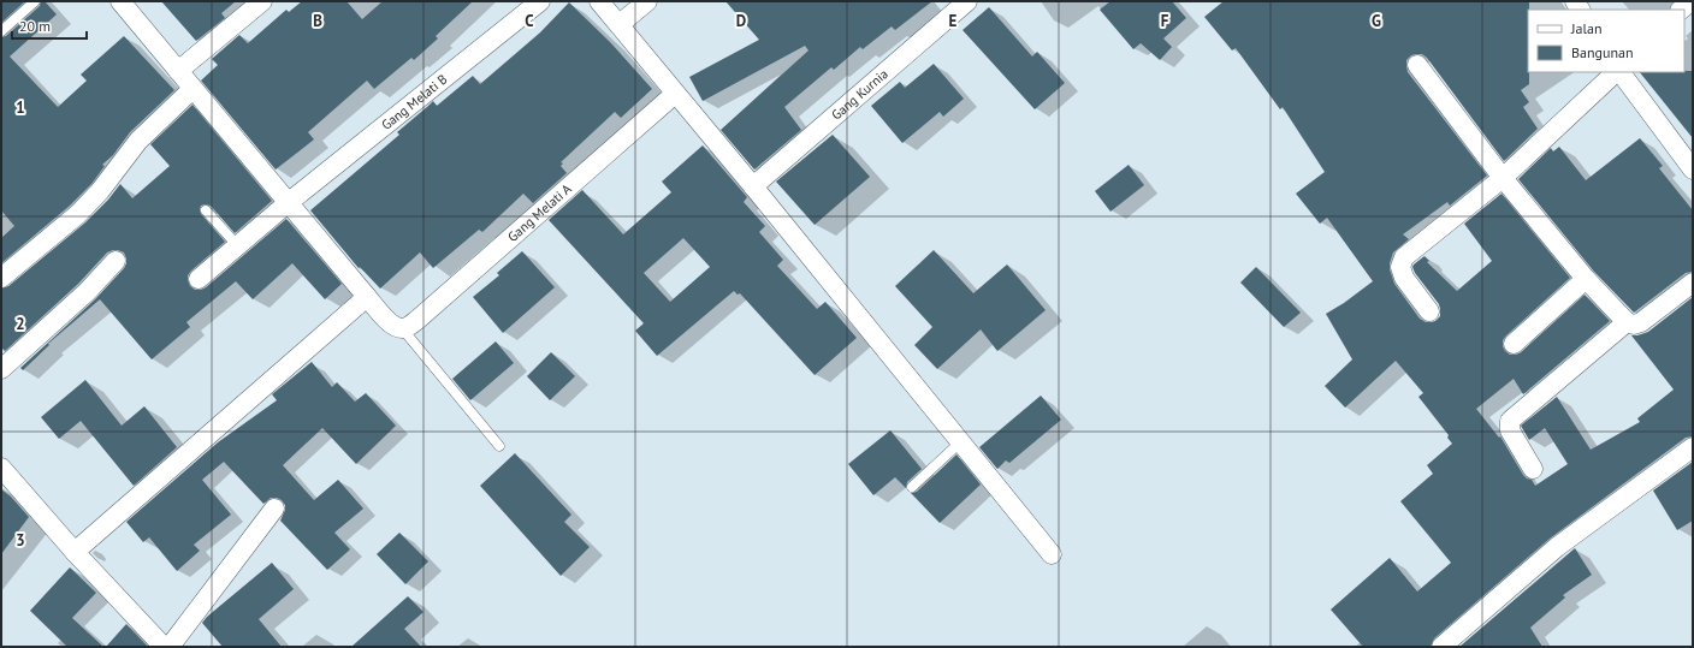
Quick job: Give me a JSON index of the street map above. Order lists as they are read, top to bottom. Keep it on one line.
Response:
{"streets":{"street":["Gang Kurnia","Gang Melati B","Gang Melati A"]},"legend":["Jalan","Bangunan"],"scale_bar":"20 m","grid":{"columns":["B","C","D","E","F","G"],"rows":["1","2","3"]}}
